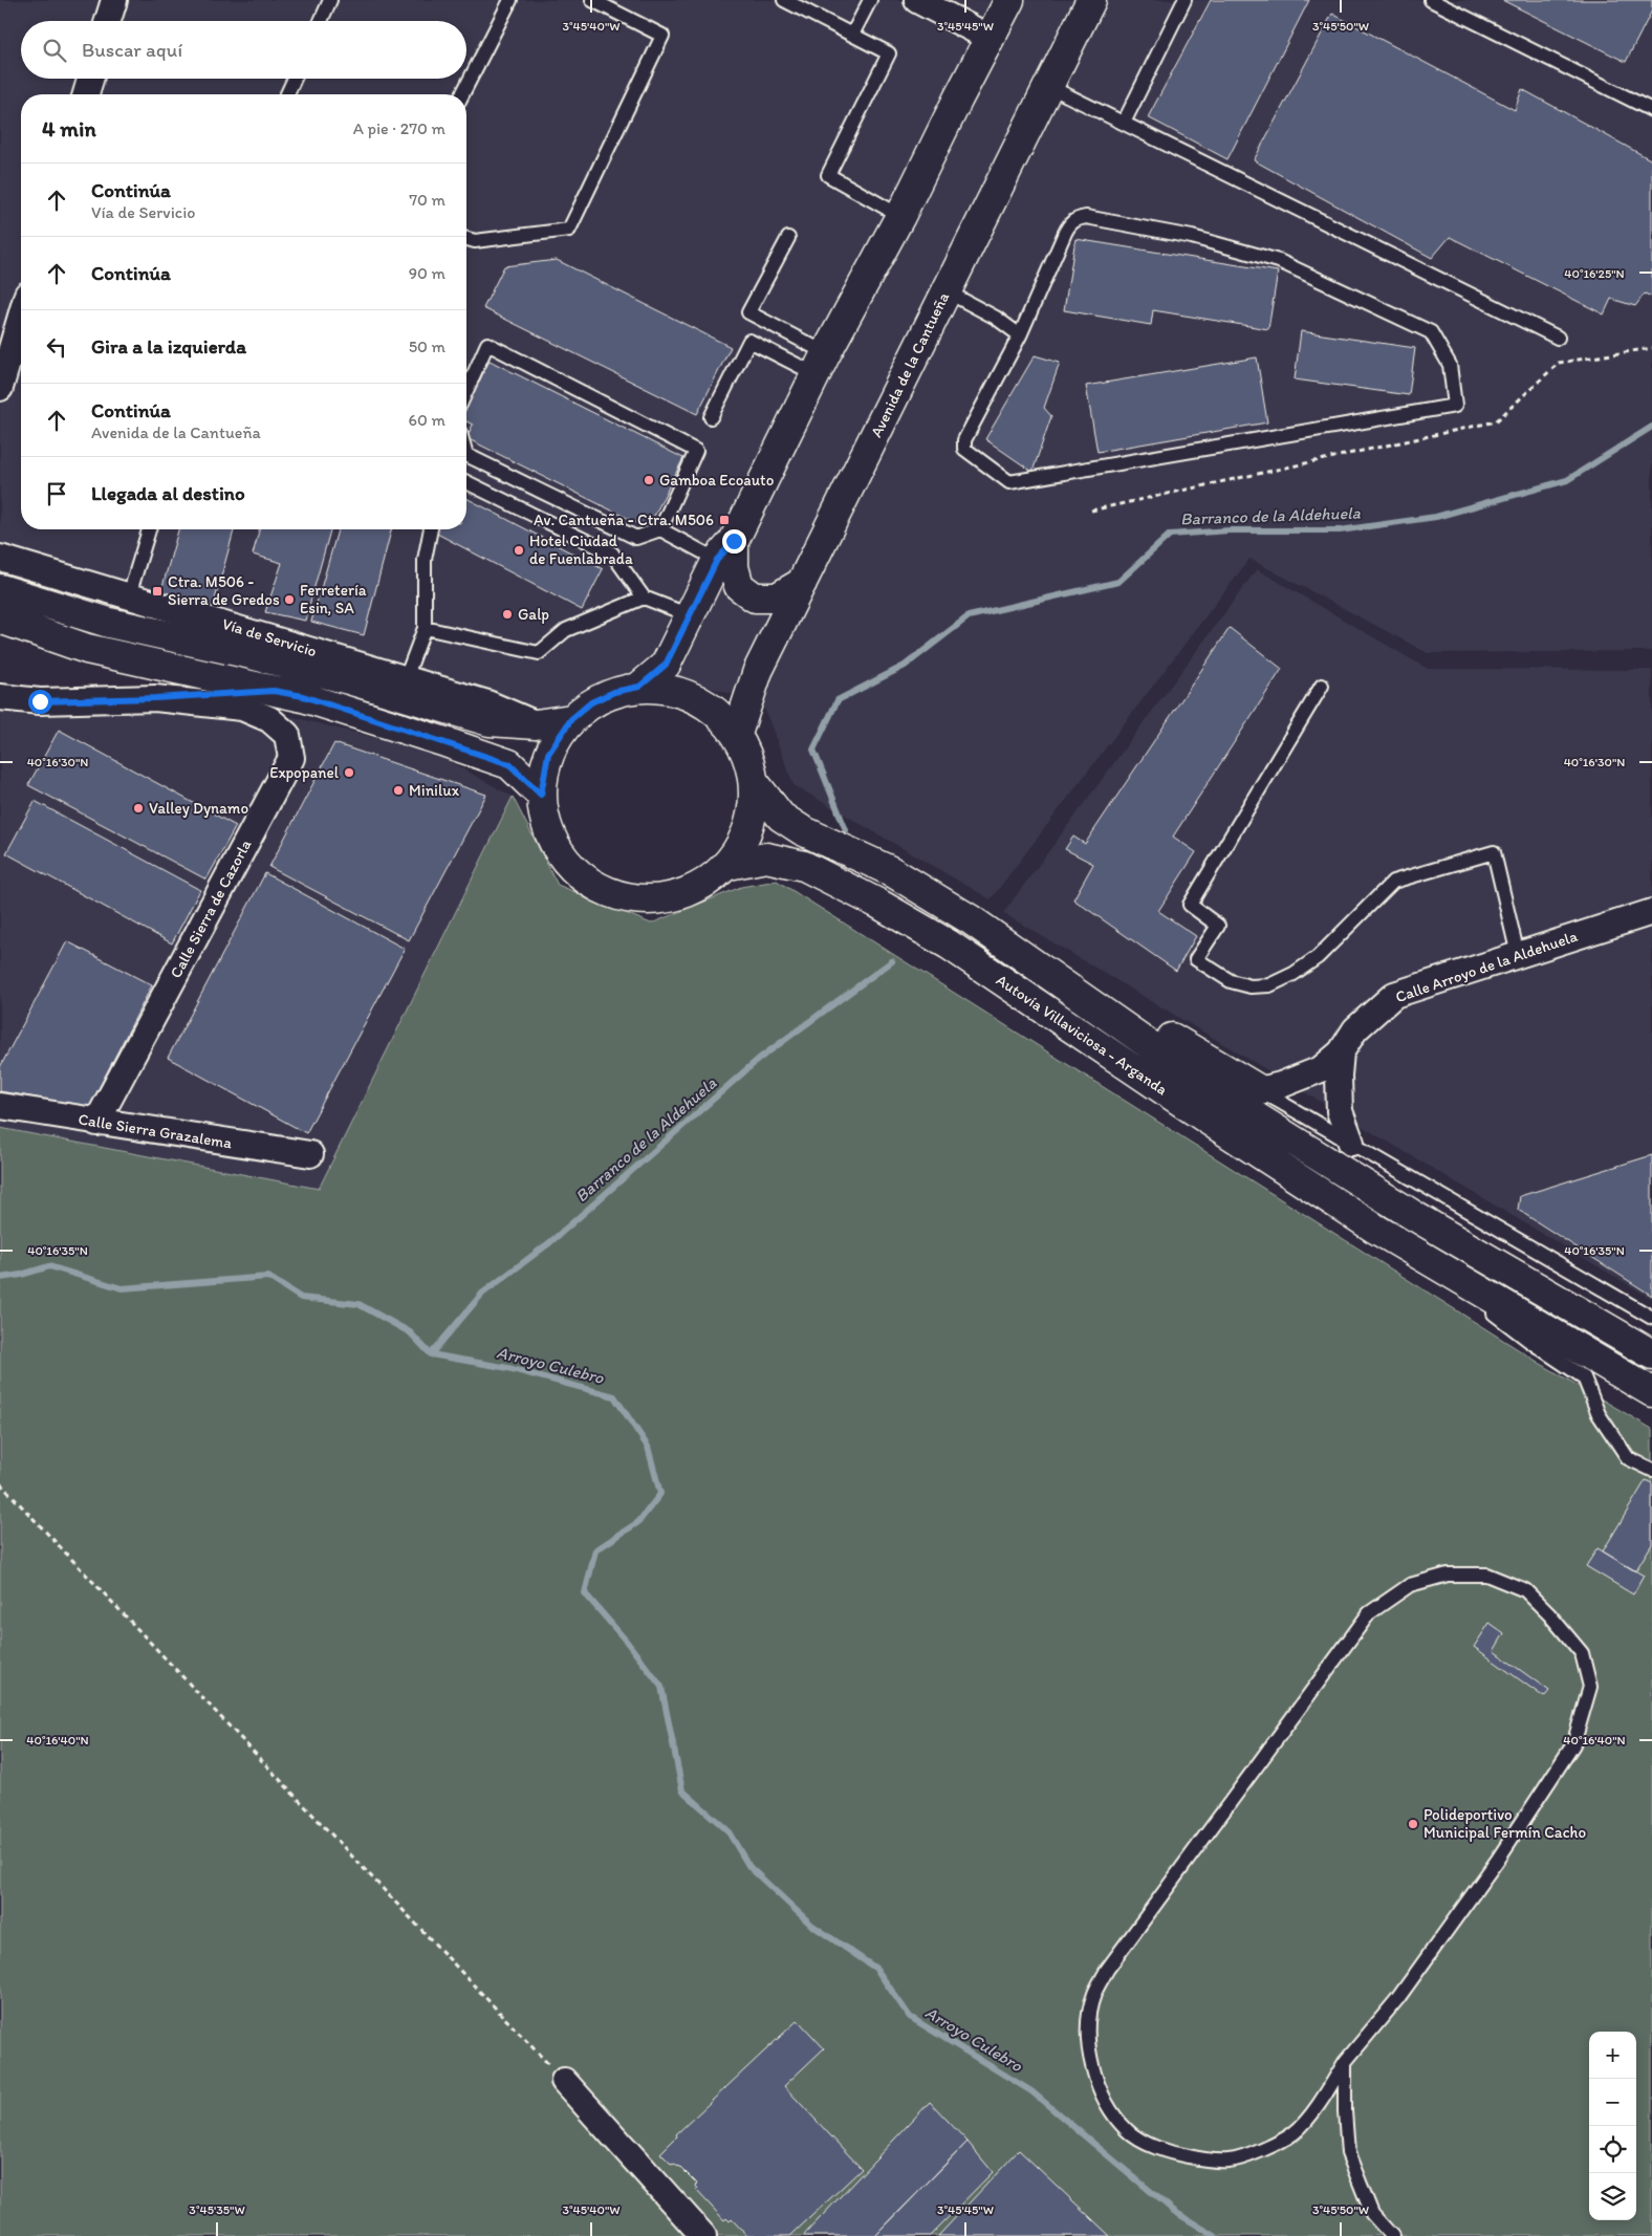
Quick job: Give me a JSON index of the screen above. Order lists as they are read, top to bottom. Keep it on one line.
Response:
{"streets":{"main road":["Avenida de la Cantueña","Autovía Villaviciosa - Arganda"],"street":["Vía de Servicio","Calle Sierra de Cazorla","Calle Arroyo de la Aldehuela","Calle Sierra Grazalema"]},"crossings":[["Calle Sierra de Cazorla","Calle Sierra Grazalema"]],"water":["Barranco de la Aldehuela","Arroyo Culebro"],"places":{"other":["Gamboa Ecoauto","Hotel Ciudad de Fuenlabrada","Ferretería Esin, SA","Galp","Expopanel","Minilux","Valley Dynamo","Polideportivo Municipal Fermín Cacho"],"transit":["Av. Cantueña - Ctra. M506","Ctra. M506 - Sierra de Gredos"]},"page":{"search":"Buscar aquí","heading":["4 min","A pie · 270 m"],"list":[["Continúa","Vía de Servicio","70 m"],["Continúa","90 m"],["Gira a la izquierda","50 m"],["Continúa","Avenida de la Cantueña","60 m"],"Llegada al destino"],"map_buttons":["+","−"]},"coordinates":["3°45'40\"W","3°45'45\"W","3°45'50\"W","40°16'25\"N","40°16'30\"N","40°16'35\"N","40°16'40\"N","3°45'35\"W"]}
